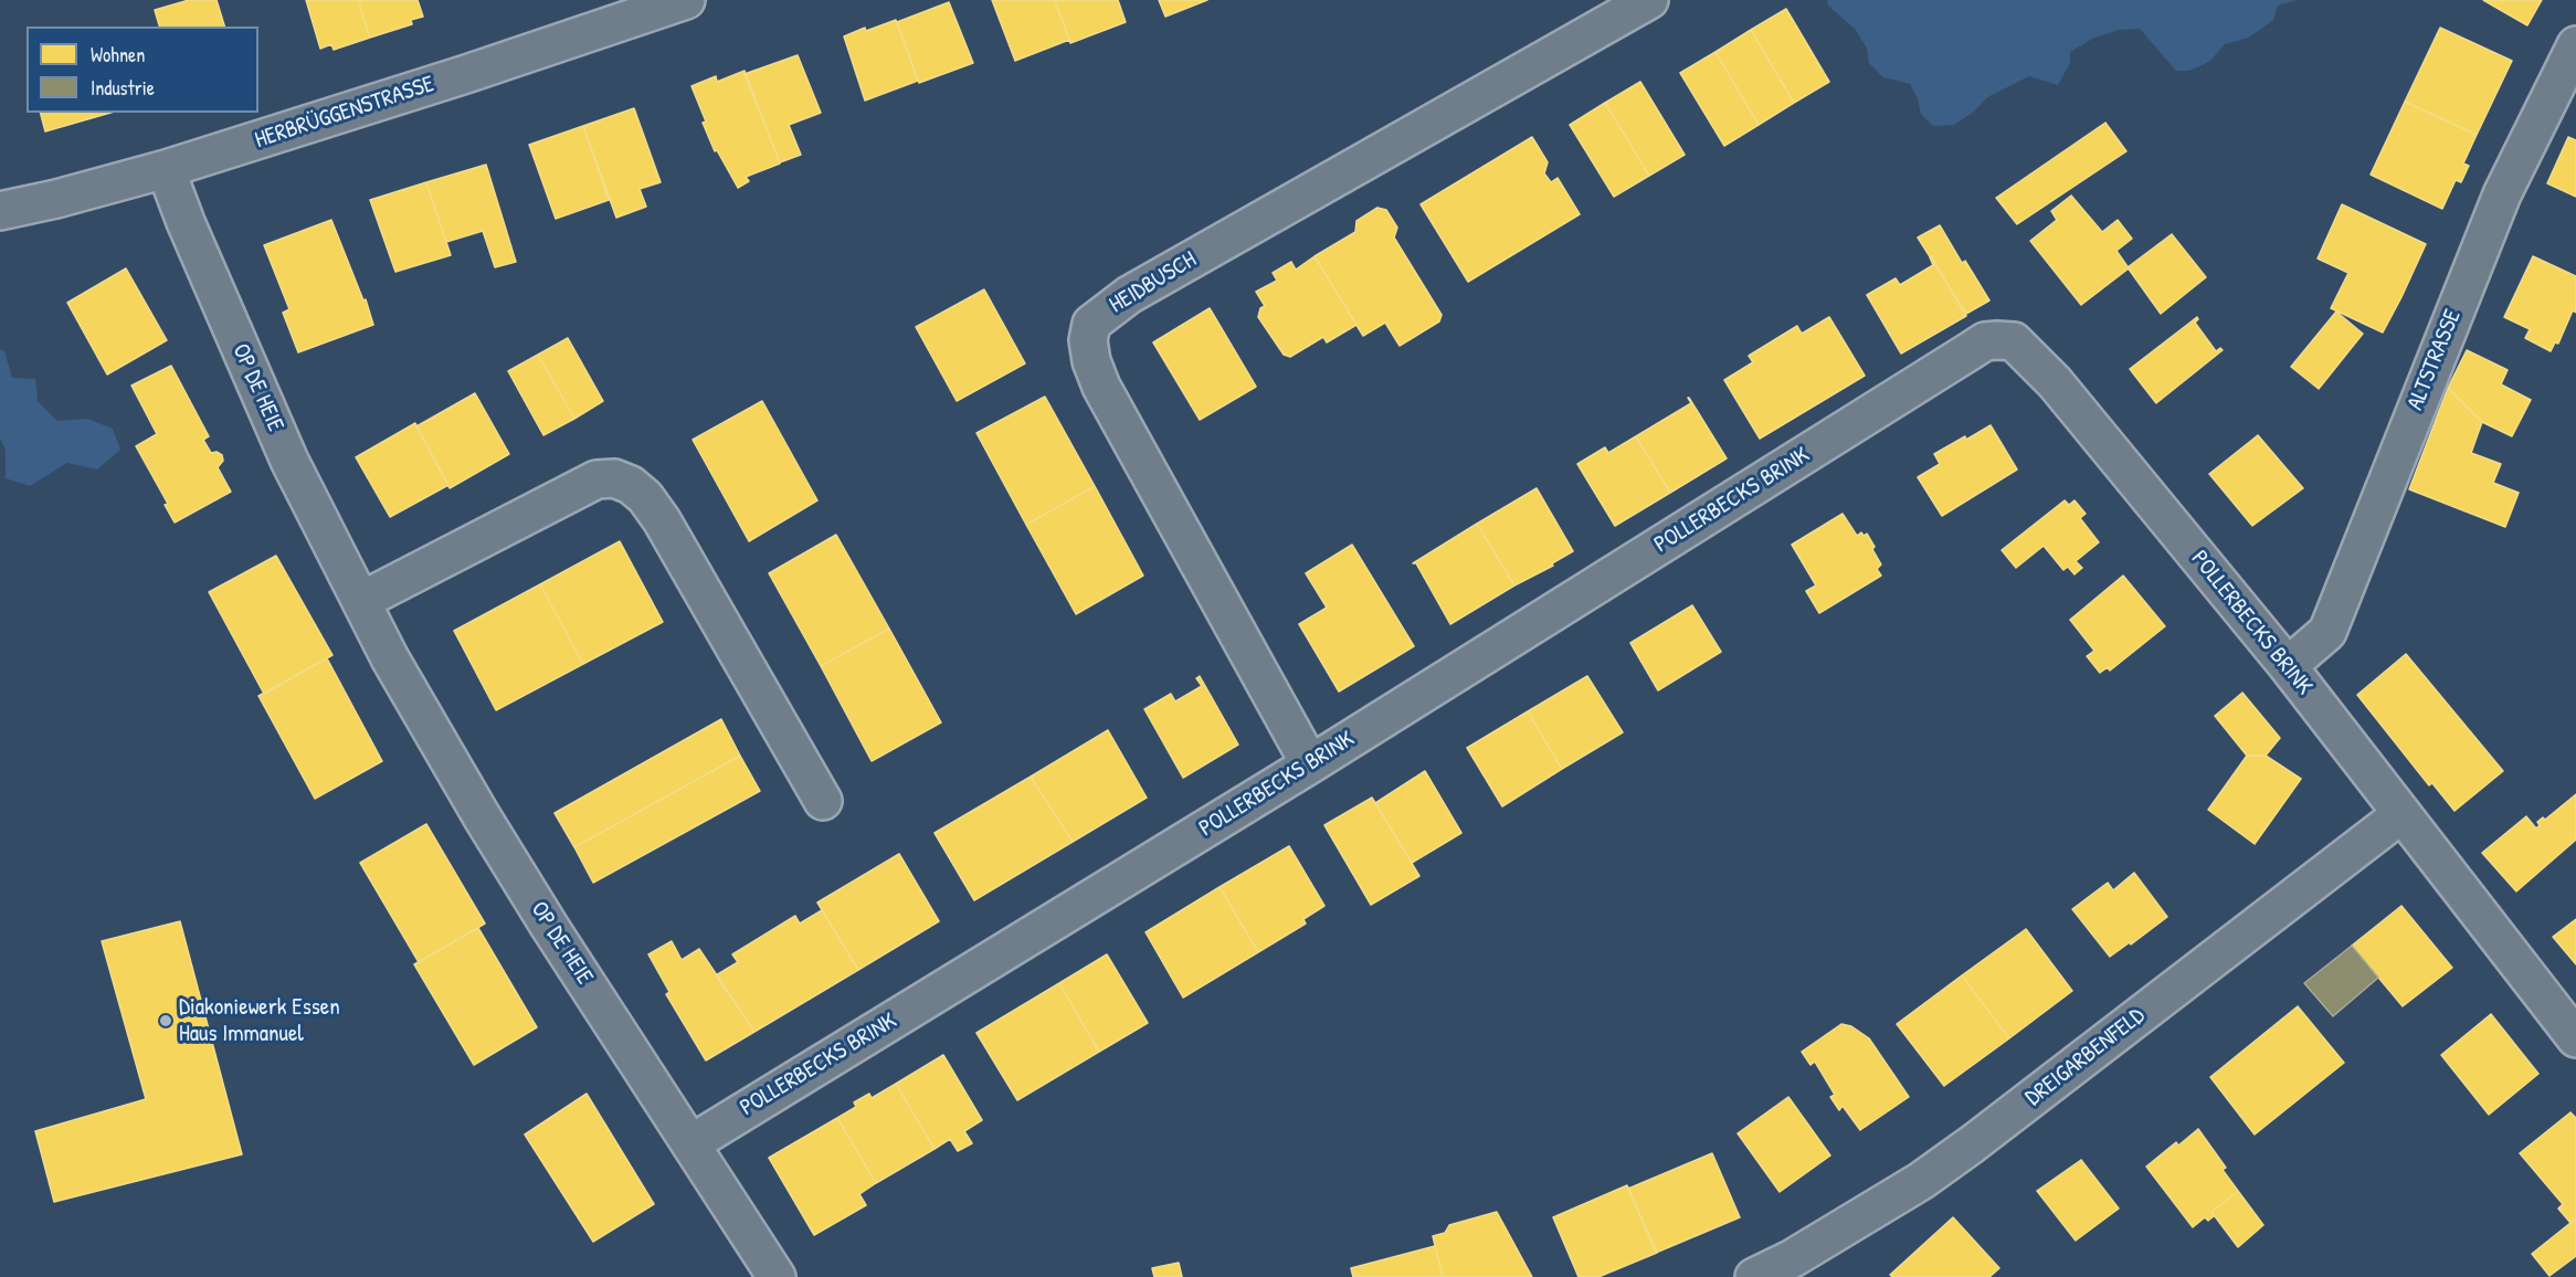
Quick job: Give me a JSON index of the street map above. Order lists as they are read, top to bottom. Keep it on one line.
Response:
{"streets":{"street":["HERBRÜGGENSTRASSE","HEIDBUSCH","ALTSTRASSE","OP DE HEIE","POLLERBECKS BRINK","DREIGARBENFELD"]},"crossings":[["HERBRÜGGENSTRASSE","OP DE HEIE"],["HEIDBUSCH","POLLERBECKS BRINK"],["ALTSTRASSE","POLLERBECKS BRINK"],["OP DE HEIE","POLLERBECKS BRINK"],["POLLERBECKS BRINK","DREIGARBENFELD"]],"places":["Diakoniewerk Essen Haus Immanuel"],"legend":["Wohnen","Industrie"]}
